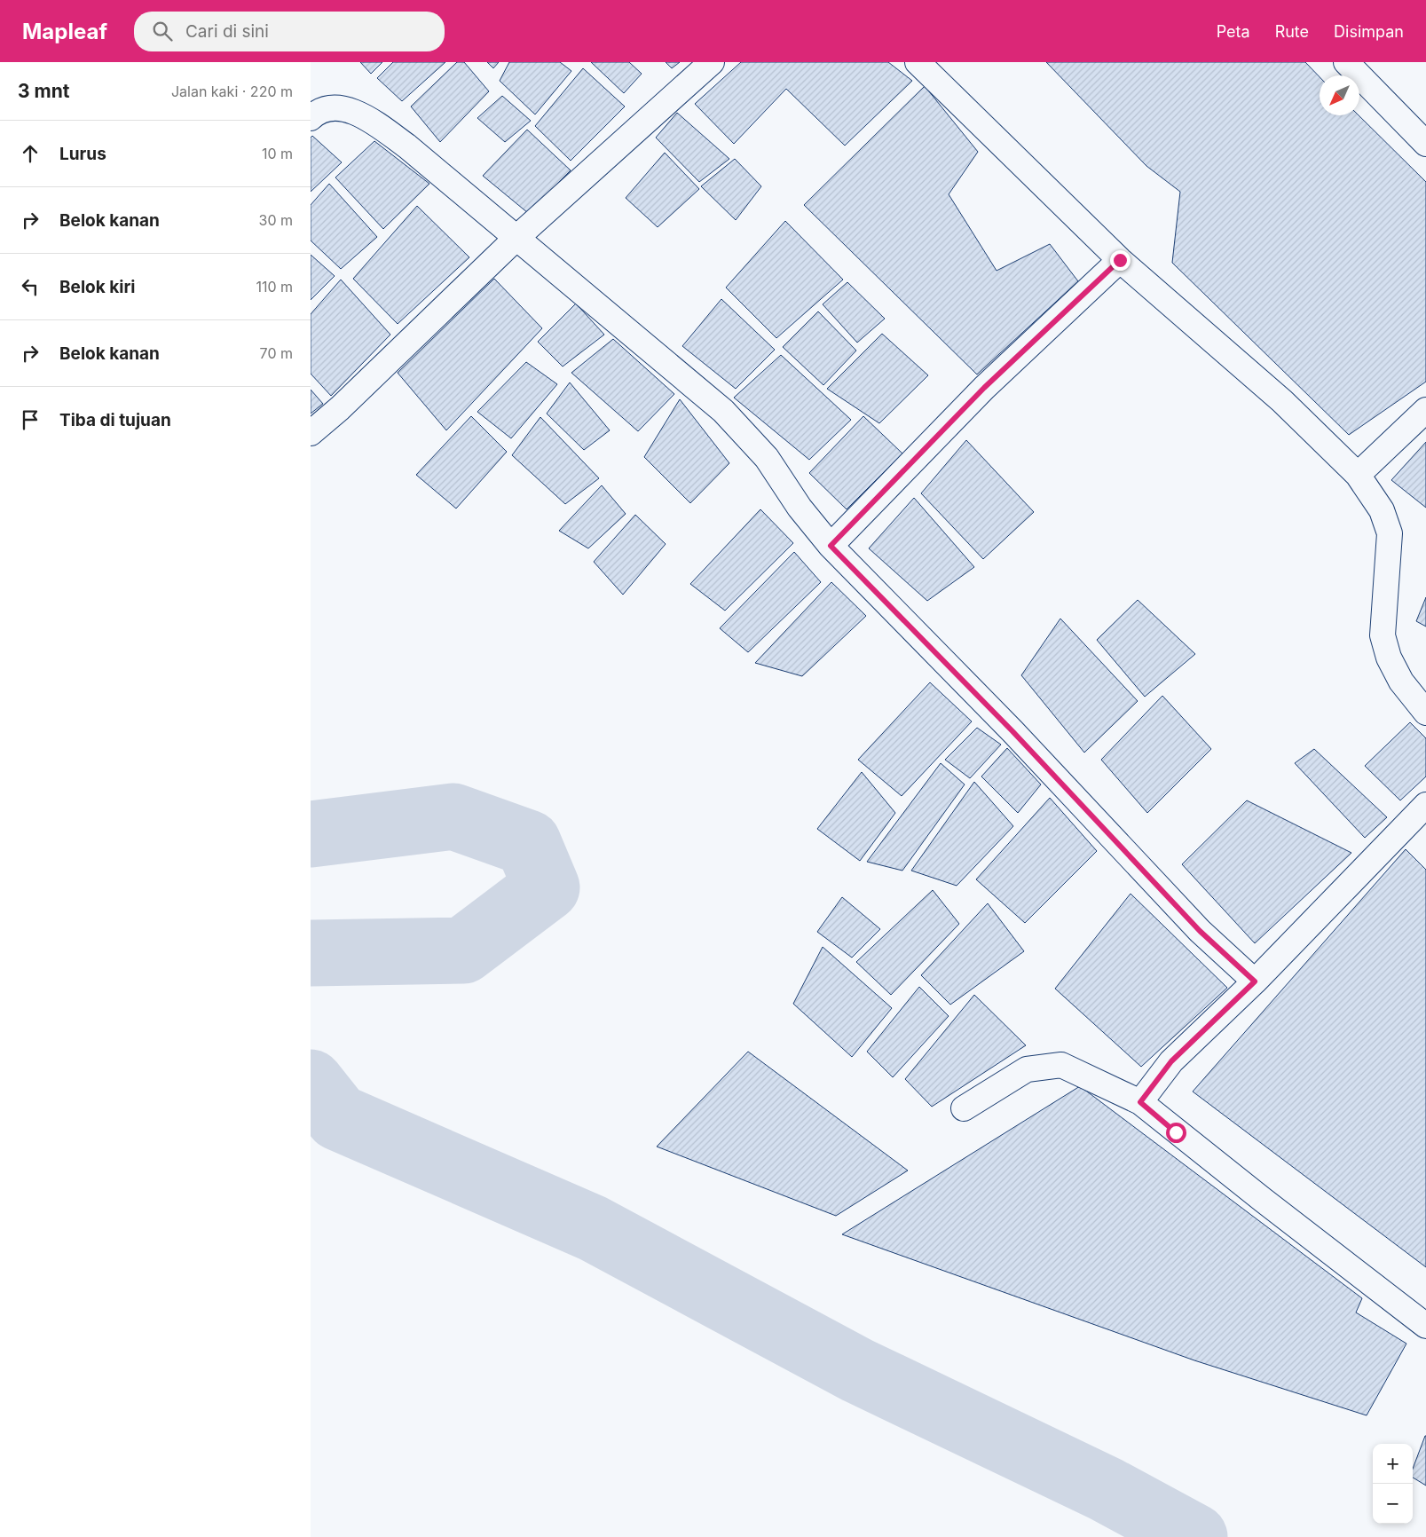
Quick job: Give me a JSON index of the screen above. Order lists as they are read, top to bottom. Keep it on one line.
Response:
{"north":"bottom left","page":{"header":"Mapleaf","search":"Cari di sini","nav":["Peta","Rute","Disimpan"],"heading":["3 mnt","Jalan kaki · 220 m"],"list":[["Lurus","10 m"],["Belok kanan","30 m"],["Belok kiri","110 m"],["Belok kanan","70 m"],"Tiba di tujuan"],"map_buttons":["+","−"]}}
